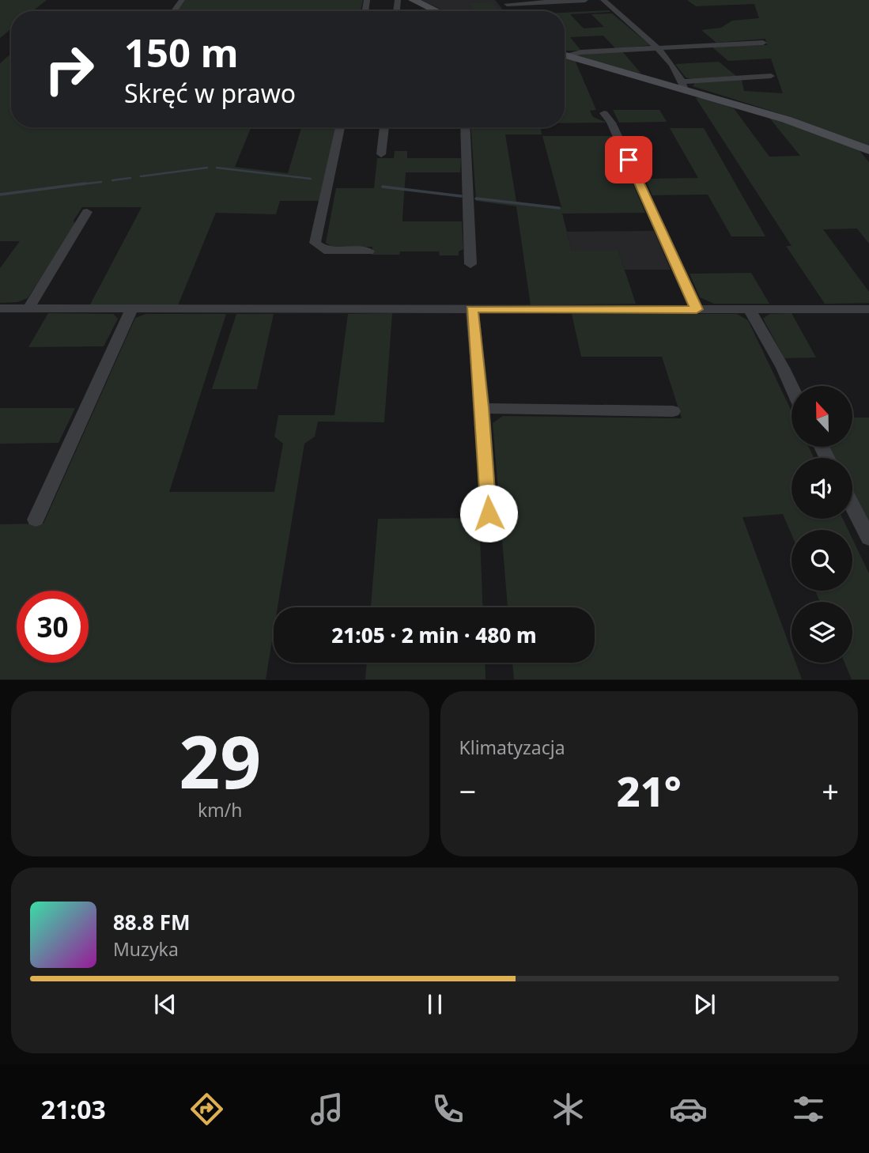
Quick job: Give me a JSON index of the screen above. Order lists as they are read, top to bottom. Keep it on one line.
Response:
{"north":"top","page":{"turn":["150 m","Skręć w prawo"],"limit":"30","trip":"21:05 · 2 min · 480 m","tile":[["29","km/h"],"Klimatyzacja"],"heat":["−","21°","+"],"song":["88.8 FM","Muzyka"],"tabs":"21:03"}}
